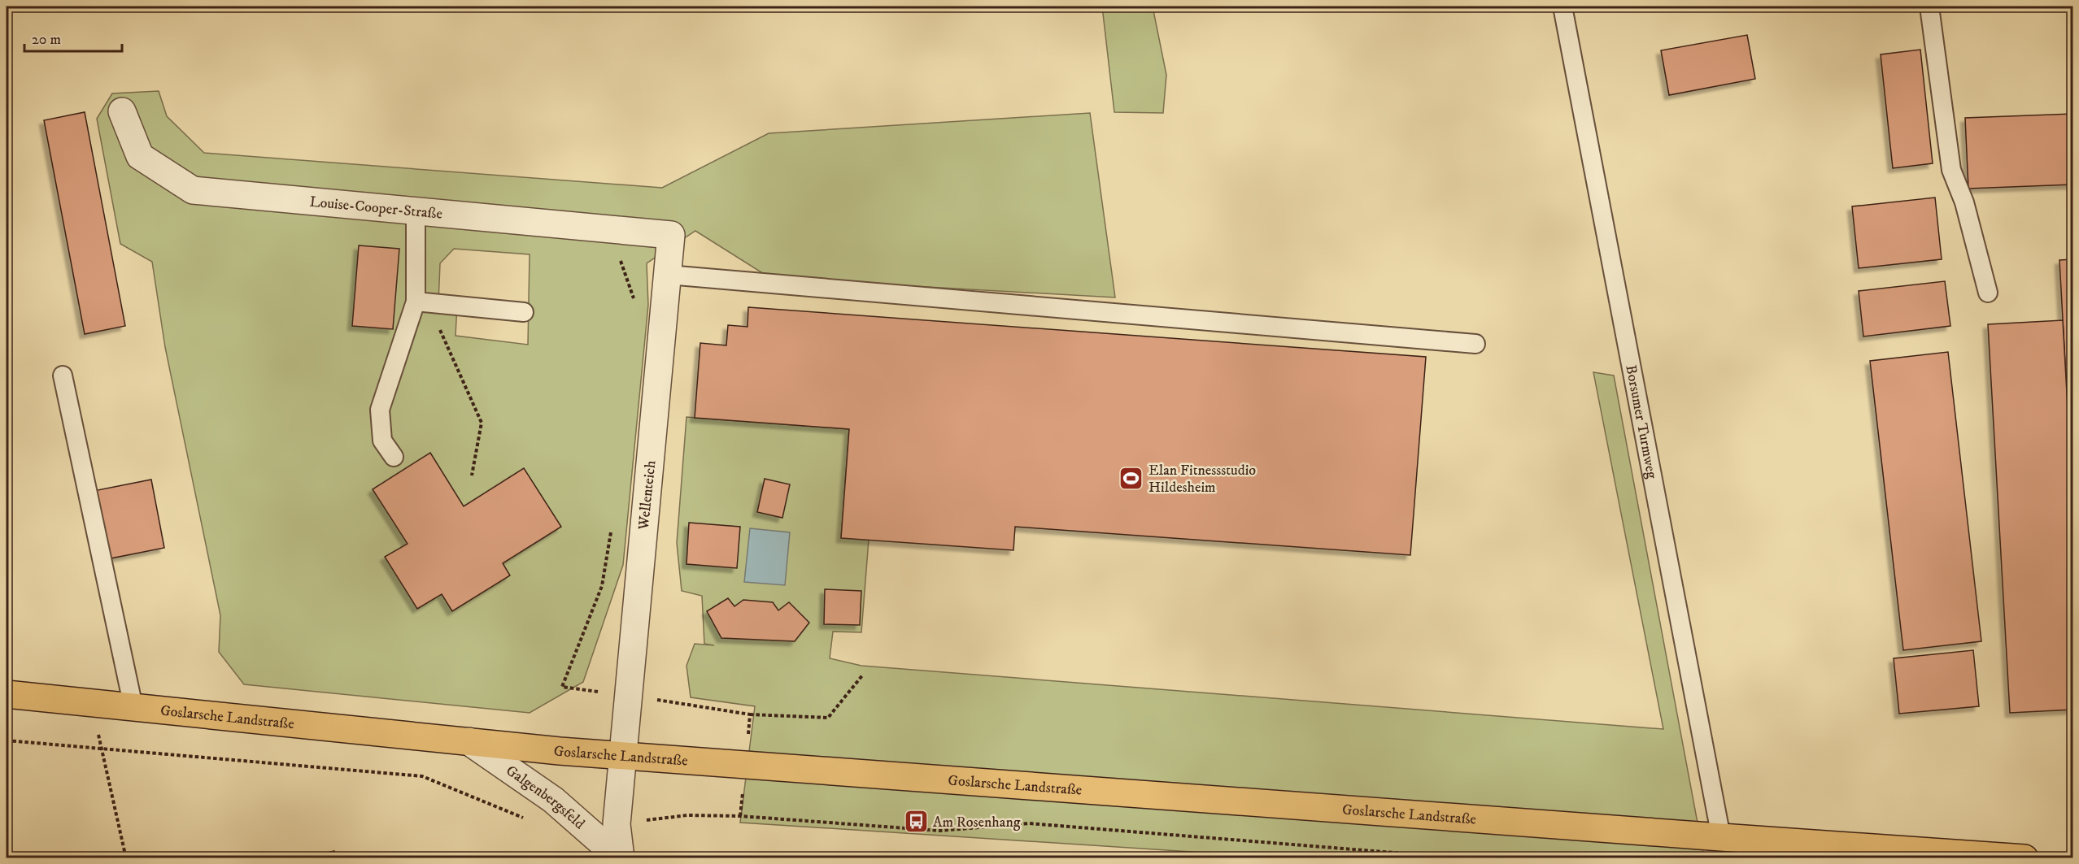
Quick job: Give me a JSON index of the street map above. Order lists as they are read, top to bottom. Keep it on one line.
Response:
{"streets":{"main road":["Goslarsche Landstraße"],"street":["Louise-Cooper-Straße","Wellenteich","Galgenbergsfeld"],"lane":["Borsumer Turmweg"]},"crossings":[["Louise-Cooper-Straße","Wellenteich"],["Borsumer Turmweg","Goslarsche Landstraße"],["Wellenteich","Goslarsche Landstraße"],["Wellenteich","Galgenbergsfeld"],["Goslarsche Landstraße","Galgenbergsfeld"]],"places":{"sports":["Elan Fitnessstudio Hildesheim"],"bus stop":["Am Rosenhang"]},"scale_bar":"20 m"}
